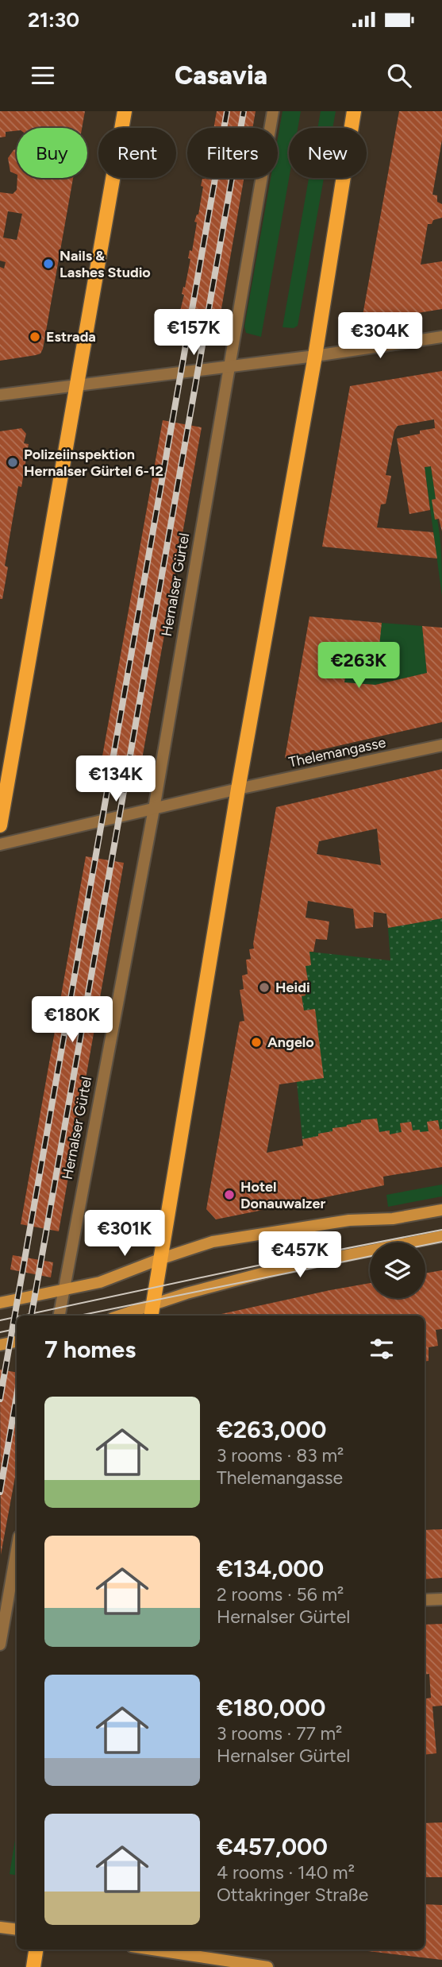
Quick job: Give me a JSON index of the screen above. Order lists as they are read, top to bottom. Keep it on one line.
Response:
{"streets":{"street":["Hernalser Gürtel","Thelemangasse"]},"places":["Nails & Lashes Studio","Estrada","Polizeiinspektion Hernalser Gürtel 6-12","Heidi","Angelo","Hotel Donauwalzer"],"page":{"status":"21:30","header":"Casavia","chip":["Buy","Rent","Filters","New"],"price":["€157K","€304K","€263K","€134K","€180K","€301K","€457K"],"heading":"7 homes","list":[{"name":"€263,000","note":"3 rooms · 83 m² · Thelemangasse"},{"name":"€134,000","note":"2 rooms · 56 m² · Hernalser Gürtel"},{"name":"€180,000","note":"3 rooms · 77 m² · Hernalser Gürtel"},{"name":"€457,000","note":"4 rooms · 140 m² · Ottakringer Straße"}]}}
